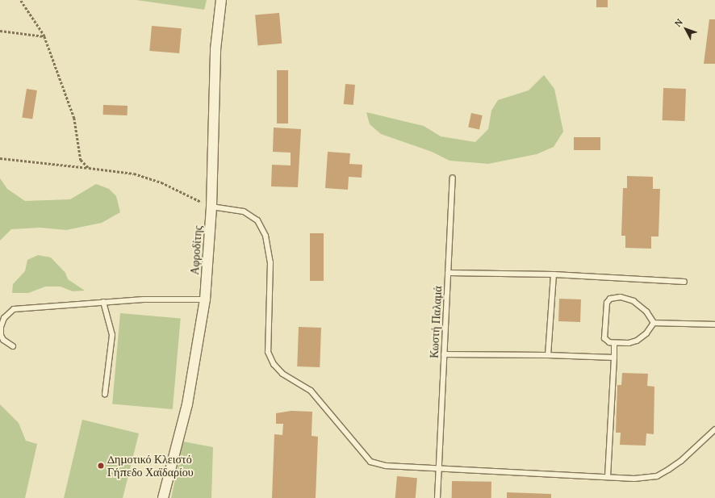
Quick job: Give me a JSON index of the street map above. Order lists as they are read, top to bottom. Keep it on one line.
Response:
{"streets":{"street":["Αφροδίτης"],"lane":["Κωστή Παλαμά"]},"places":["Δημοτικό Κλειστό Γήπεδο Χαϊδαρίου"],"north":"top left"}
